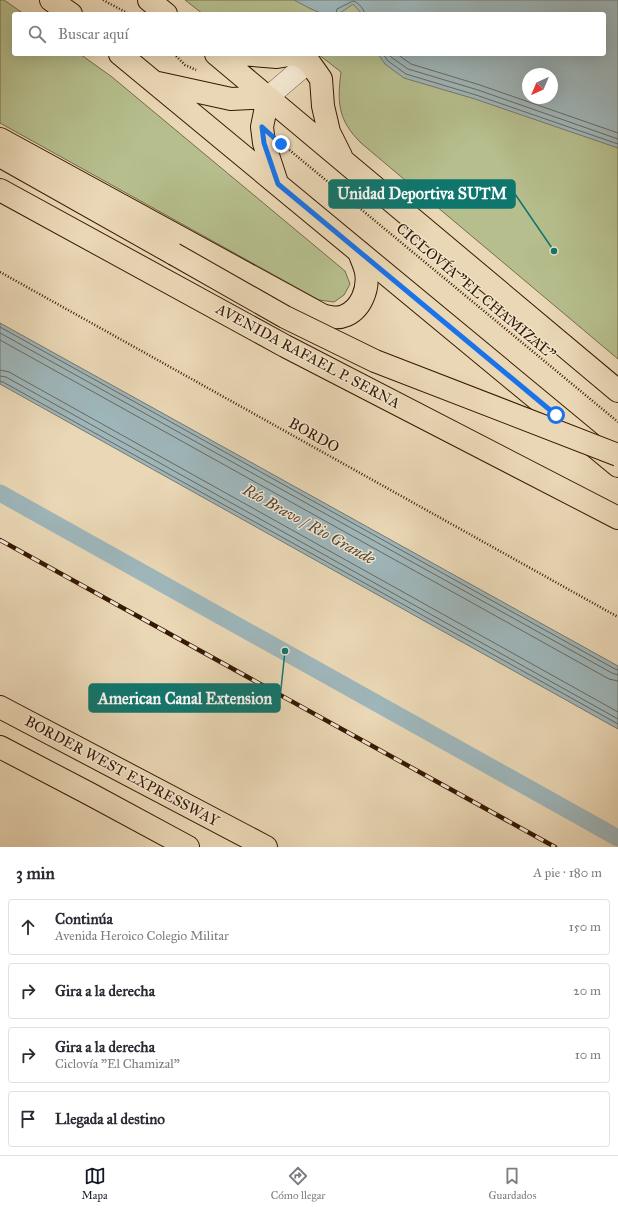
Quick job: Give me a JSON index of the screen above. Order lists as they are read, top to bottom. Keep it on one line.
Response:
{"streets":{"main road":["AVENIDA RAFAEL P. SERNA","BORDER WEST EXPRESSWAY"],"path":["CICLOVÍA \"EL CHAMIZAL\"","BORDO"]},"water":["Río Bravo / Rio Grande"],"places":["Unidad Deportiva SUTM","American Canal Extension"],"north":"bottom left","page":{"search":"Buscar aquí","heading":["3 min","A pie · 180 m"],"list":[["Continúa","Avenida Heroico Colegio Militar","150 m"],["Gira a la derecha","20 m"],["Gira a la derecha","Ciclovía \"El Chamizal\"","10 m"],"Llegada al destino"],"nav":["Mapa","Cómo llegar","Guardados"]}}
